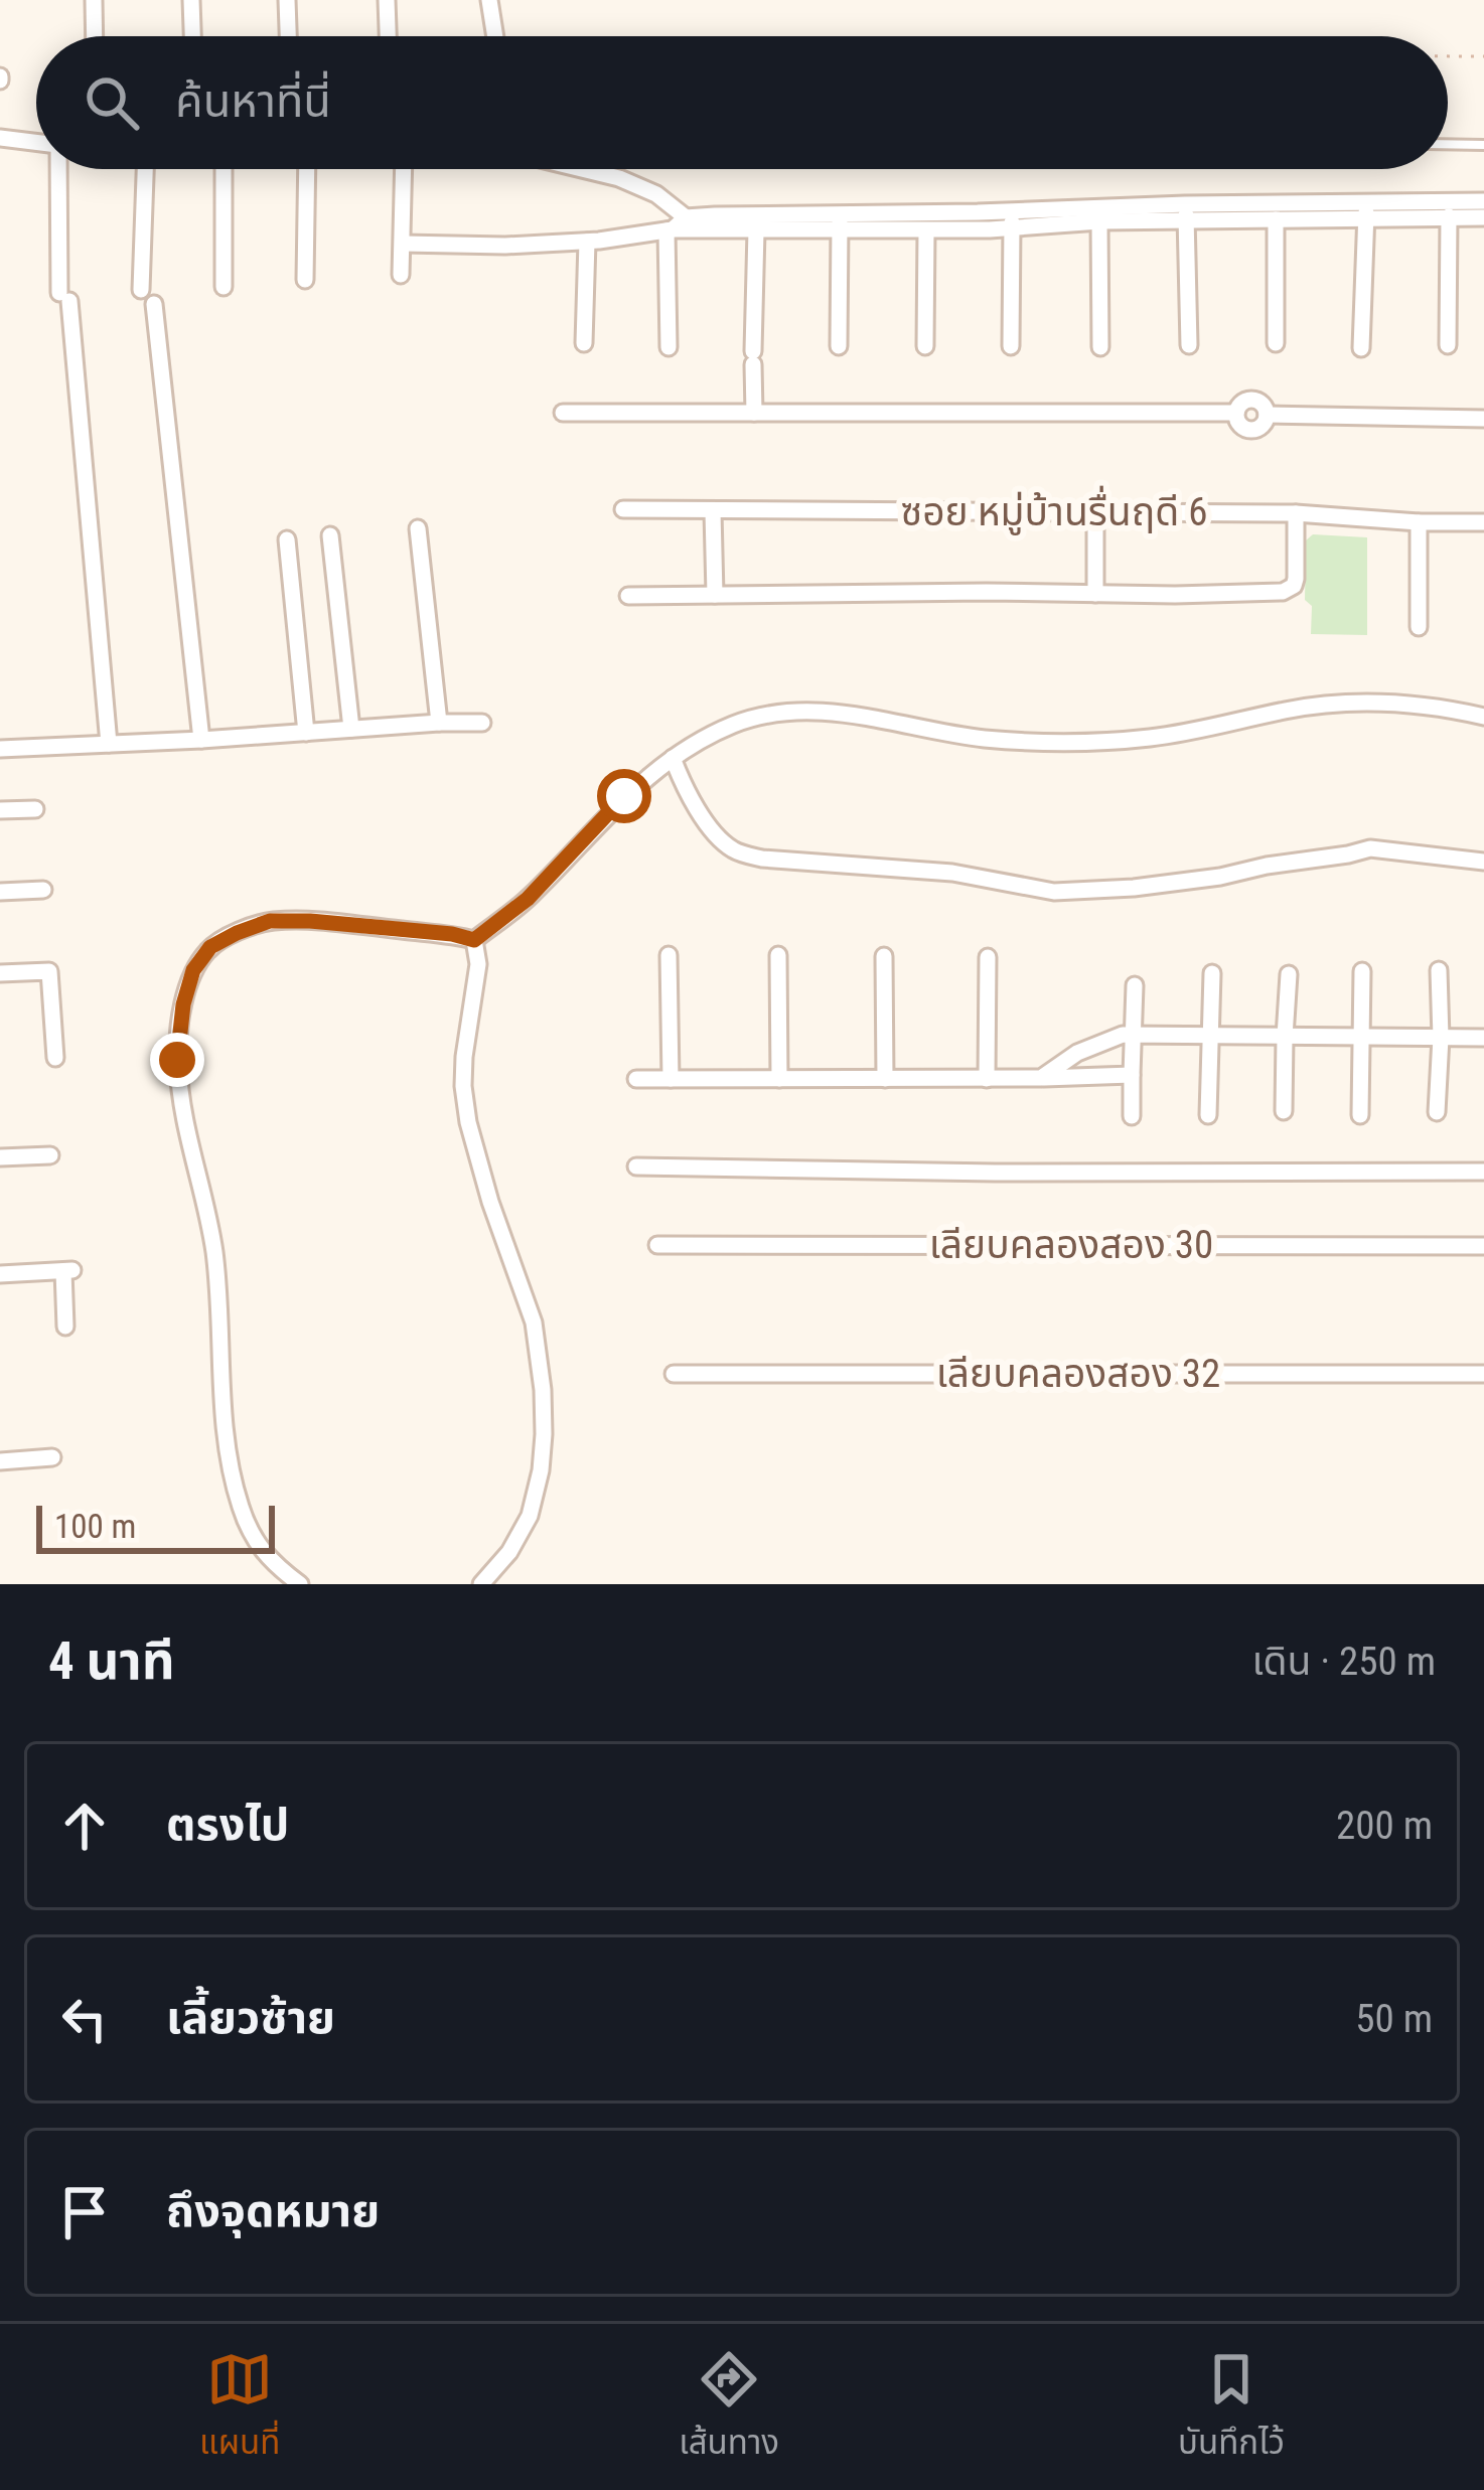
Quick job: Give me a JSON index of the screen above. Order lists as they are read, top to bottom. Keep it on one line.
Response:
{"streets":{"street":["ซอย หมู่บ้านรื่นฤดี 6","เลียบคลองสอง 30","เลียบคลองสอง 32"]},"scale_bar":"100 m","page":{"search":"ค้นหาที่นี่","scale":"100 m","heading":["4 นาที","เดิน · 250 m"],"list":[["ตรงไป","200 m"],["เลี้ยวซ้าย","50 m"],"ถึงจุดหมาย"],"nav":["แผนที่","เส้นทาง","บันทึกไว้"]}}
